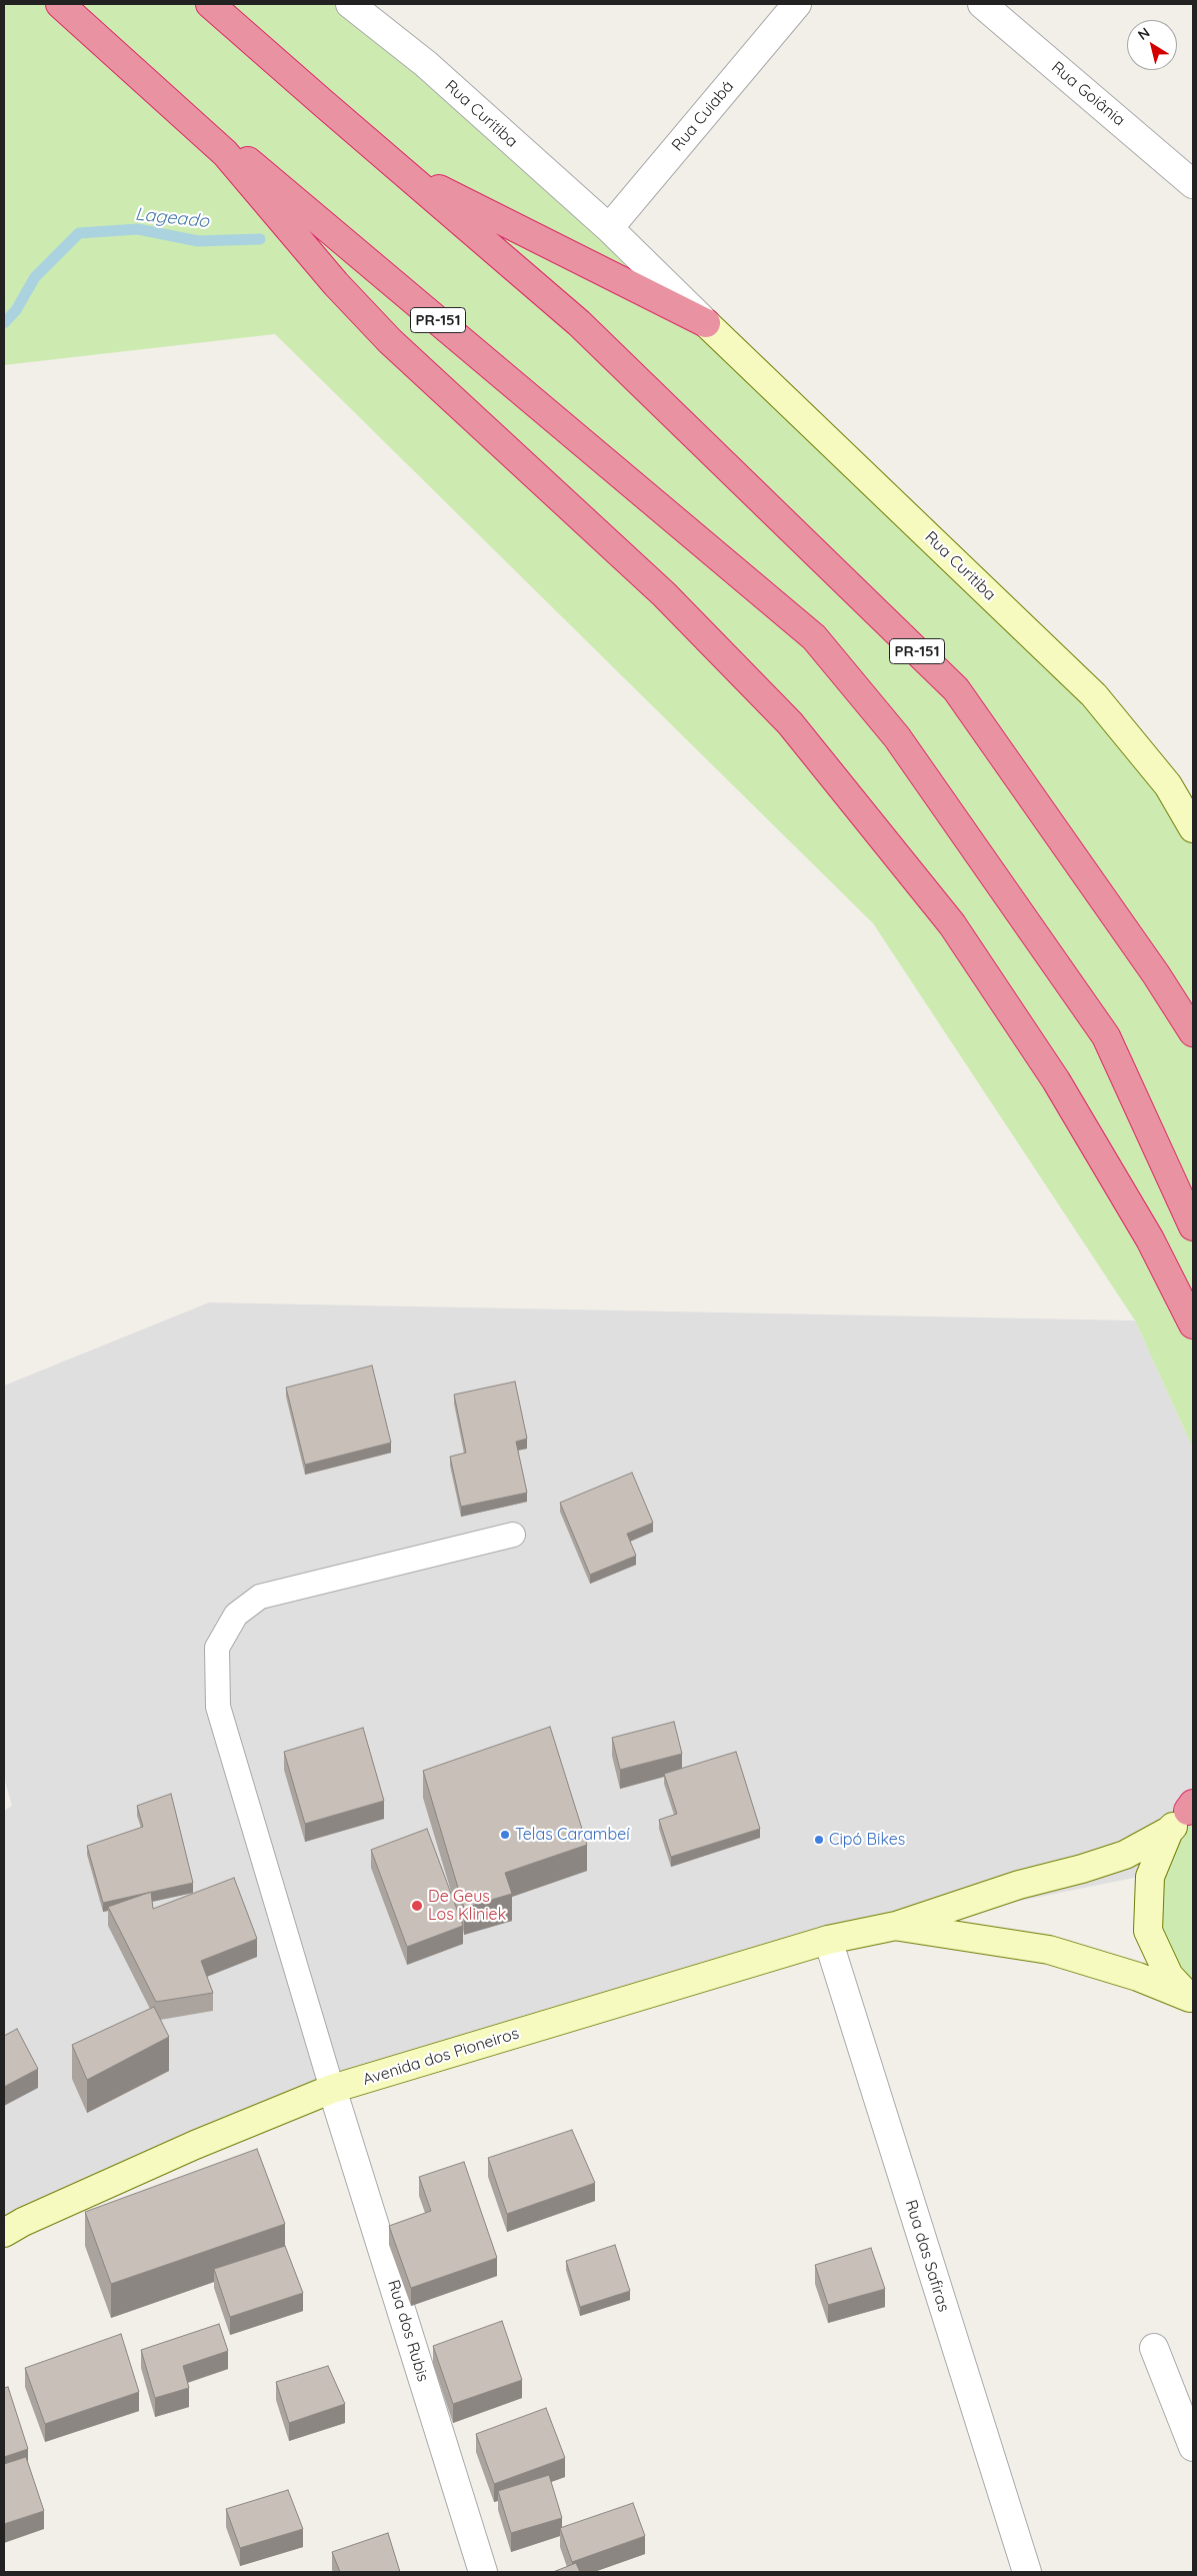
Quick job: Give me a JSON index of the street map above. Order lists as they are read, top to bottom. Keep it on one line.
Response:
{"streets":{"highway":["PR-151"],"main road":["Rua Curitiba","Avenida dos Pioneiros"],"street":["Rua Goiânia","Rua Cuiabá","Rua das Safiras","Rua dos Rubis"]},"crossings":[["Rua Curitiba","Rua Cuiabá"],["Avenida dos Pioneiros","Rua das Safiras"],["Avenida dos Pioneiros","Rua dos Rubis"]],"water":["Lageado"],"places":["Telas Carambeí","Cipó Bikes","De Geus Los Kliniek"],"north":"top left"}
